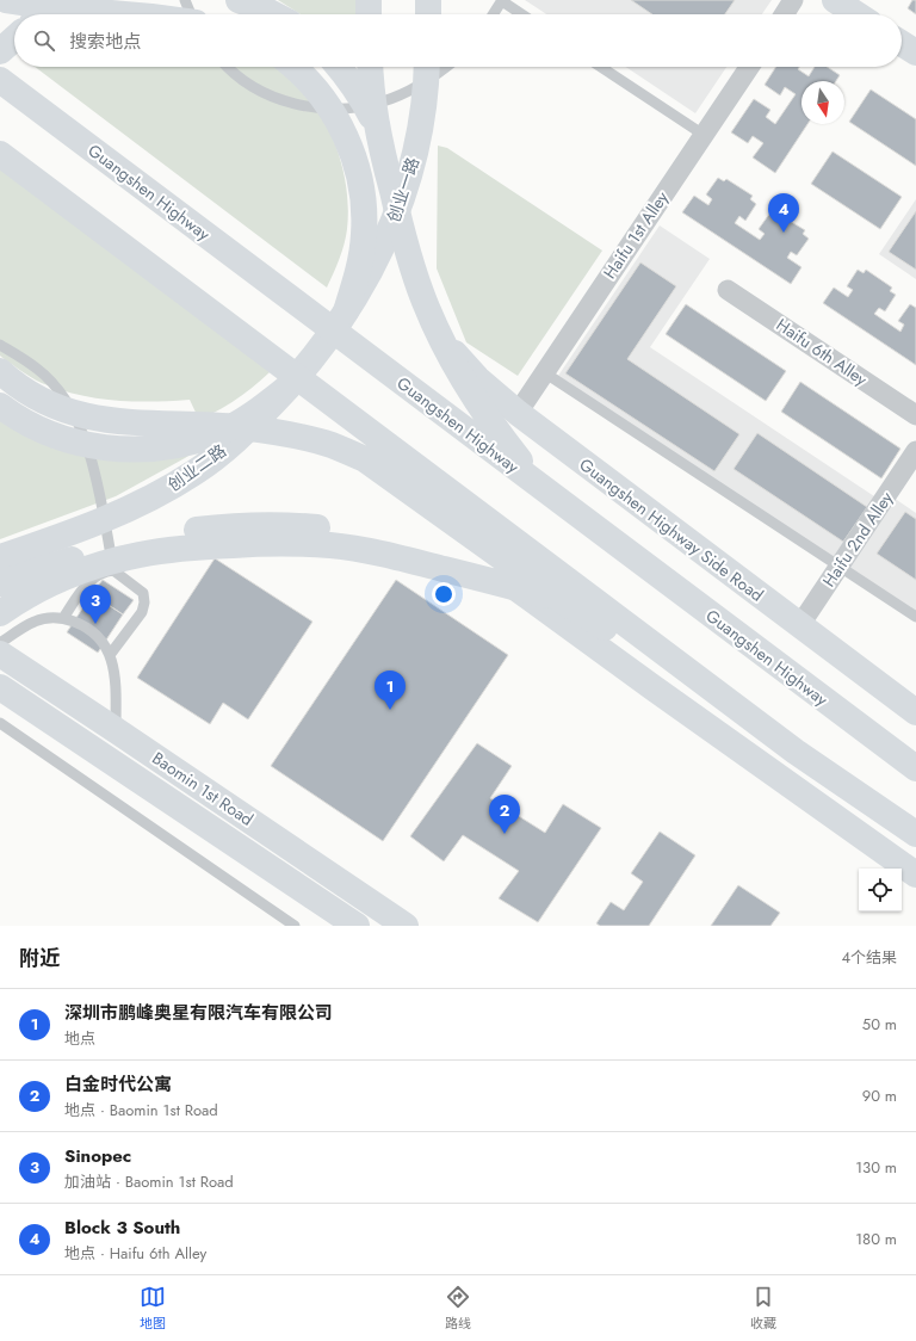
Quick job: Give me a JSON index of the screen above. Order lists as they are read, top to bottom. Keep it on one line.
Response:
{"streets":{"main road":["创业一路","Guangshen Highway","创业二路","Guangshen Highway Side Road","Baomin 1st Road"],"street":["Haifu 1st Alley","Haifu 6th Alley","Haifu 2nd Alley"]},"crossings":[["创业一路","创业二路"],["Haifu 1st Alley","Guangshen Highway Side Road"],["Guangshen Highway Side Road","Haifu 2nd Alley"]],"north":"bottom","page":{"search":"搜索地点","pins":["4","3","1","2"],"heading":["附近","4个结果"],"list":[{"mark":"1","name":"深圳市鹏峰奥星有限汽车有限公司","note":"地点","value":"50 m"},{"mark":"2","name":"白金时代公寓","note":"地点 · Baomin 1st Road","value":"90 m"},{"mark":"3","name":"Sinopec","note":"加油站 · Baomin 1st Road","value":"130 m"},{"mark":"4","name":"Block 3 South","note":"地点 · Haifu 6th Alley","value":"180 m"}],"nav":["地图","路线","收藏"]}}
